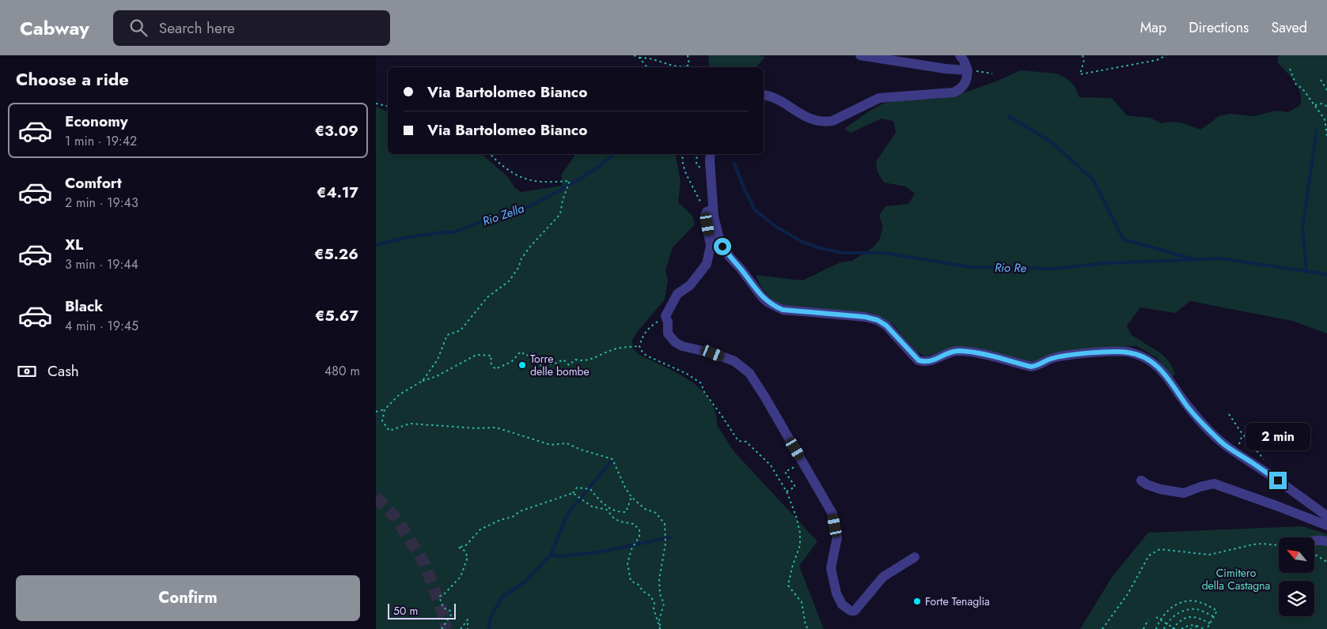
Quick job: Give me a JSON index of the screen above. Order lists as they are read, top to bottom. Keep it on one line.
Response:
{"water":["Rio Zella","Rio Re"],"parks":["Cimitero della Castagna"],"places":["Torre delle bombe","Forte Tenaglia"],"scale_bar":"50 m","north":"top left","page":{"header":"Cabway","search":"Search here","nav":["Map","Directions","Saved"],"heading":"Choose a ride","banner":["Via Bartolomeo Bianco","Via Bartolomeo Bianco"],"list":[{"name":"Economy","note":"1 min · 19:42","value":"€3.09"},{"name":"Comfort","note":"2 min · 19:43","value":"€4.17"},{"name":"XL","note":"3 min · 19:44","value":"€5.26"},{"name":"Black","note":"4 min · 19:45","value":"€5.67"}],"pay":["Cash","480 m"],"bubble":"2 min","buttons":"Confirm","scale":"50 m"}}
